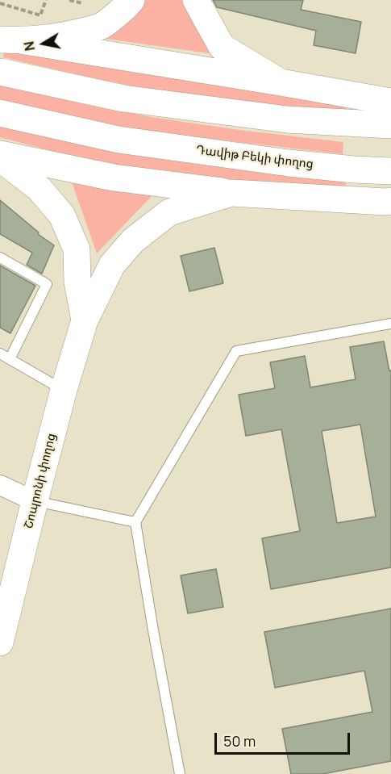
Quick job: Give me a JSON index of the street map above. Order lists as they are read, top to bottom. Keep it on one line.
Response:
{"streets":{"main road":["Դավիթ Բեկի փողոց","Շոպրոնի փողոց"]},"scale_bar":"50 m","north":"left"}
